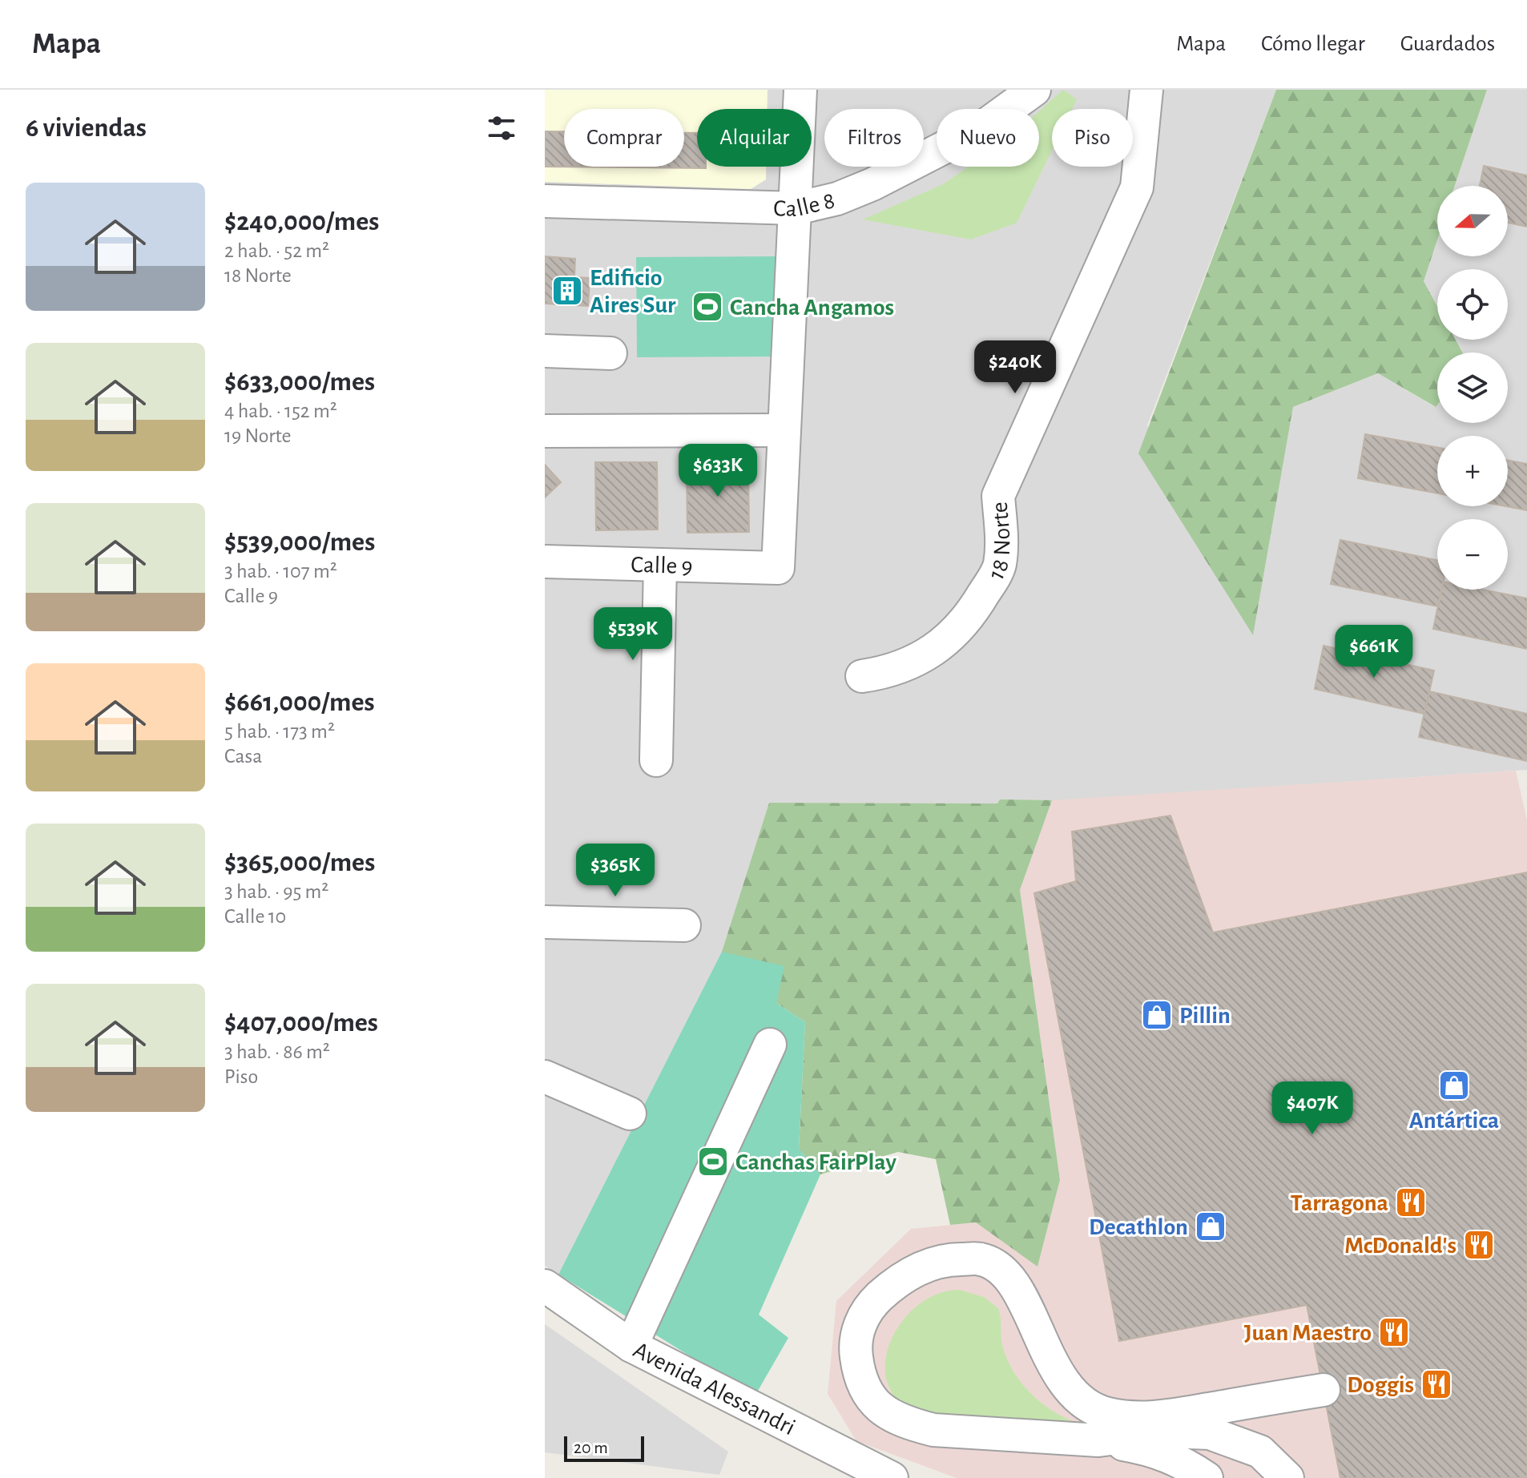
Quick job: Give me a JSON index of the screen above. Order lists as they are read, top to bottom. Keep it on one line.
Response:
{"streets":{"street":["Calle 8","18 Norte","Calle 9","Avenida Alessandri"]},"places":{"building":["Edificio Aires Sur"],"sports":["Cancha Angamos","Canchas FairPlay"],"shop":["Pillin","Antártica","Decathlon"],"restaurant":["Tarragona","McDonald's","Juan Maestro","Doggis"]},"scale_bar":"20 m","north":"left","page":{"header":"Mapa","nav":["Mapa","Cómo llegar","Guardados"],"heading":"6 viviendas","chip":["Comprar","Alquilar","Filtros","Nuevo","Piso"],"list":[{"name":"$240,000/mes","note":"2 hab. · 52 m² · 18 Norte"},{"name":"$633,000/mes","note":"4 hab. · 152 m² · 19 Norte"},{"name":"$539,000/mes","note":"3 hab. · 107 m² · Calle 9"},{"name":"$661,000/mes","note":"5 hab. · 173 m² · Casa"},{"name":"$365,000/mes","note":"3 hab. · 95 m² · Calle 10"},{"name":"$407,000/mes","note":"3 hab. · 86 m² · Piso"}],"map_buttons":["+","−"],"price":["$240K","$633K","$539K","$661K","$365K","$407K"],"scale":"20 m"}}
